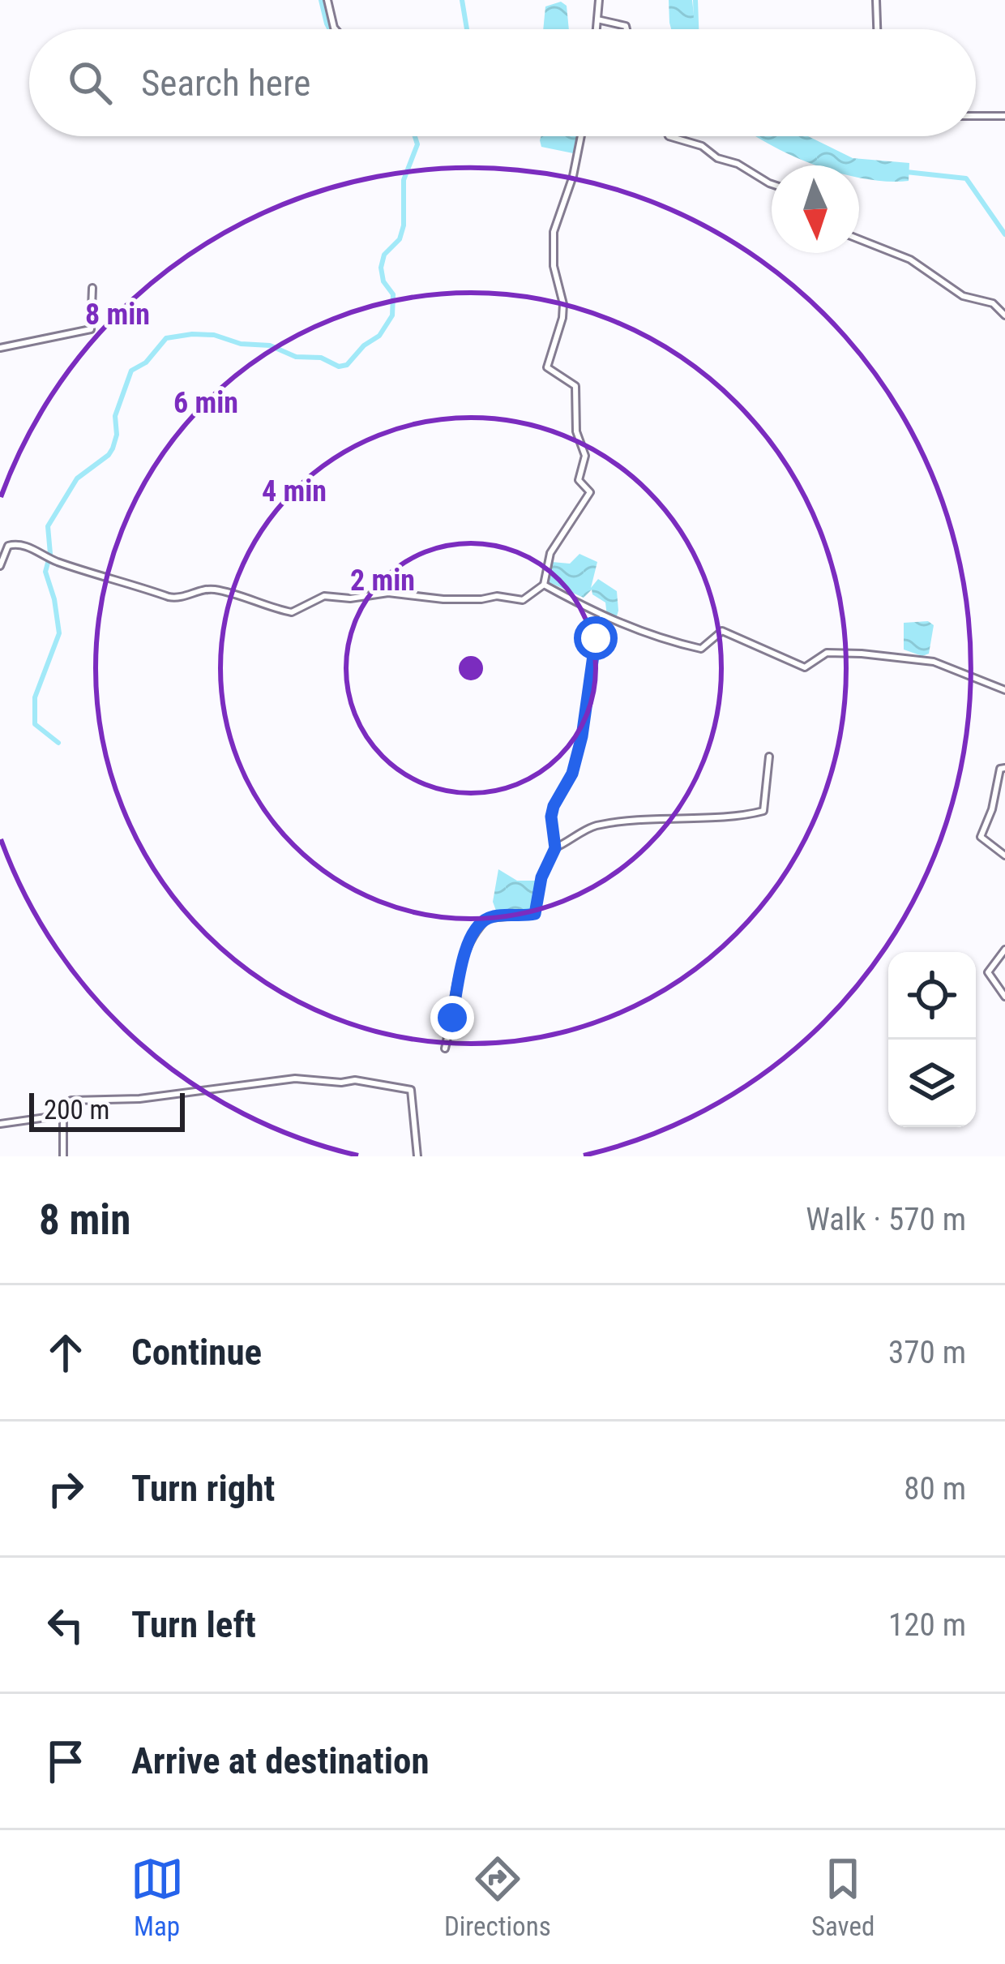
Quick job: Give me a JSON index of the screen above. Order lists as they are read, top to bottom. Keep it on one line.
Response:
{"scale_bar":"200 m","north":"bottom","page":{"search":"Search here","scale":"200 m","heading":["8 min","Walk · 570 m"],"list":[["Continue","370 m"],["Turn right","80 m"],["Turn left","120 m"],"Arrive at destination"],"nav":["Map","Directions","Saved"]},"rings":["8 min","6 min","4 min","2 min"]}
